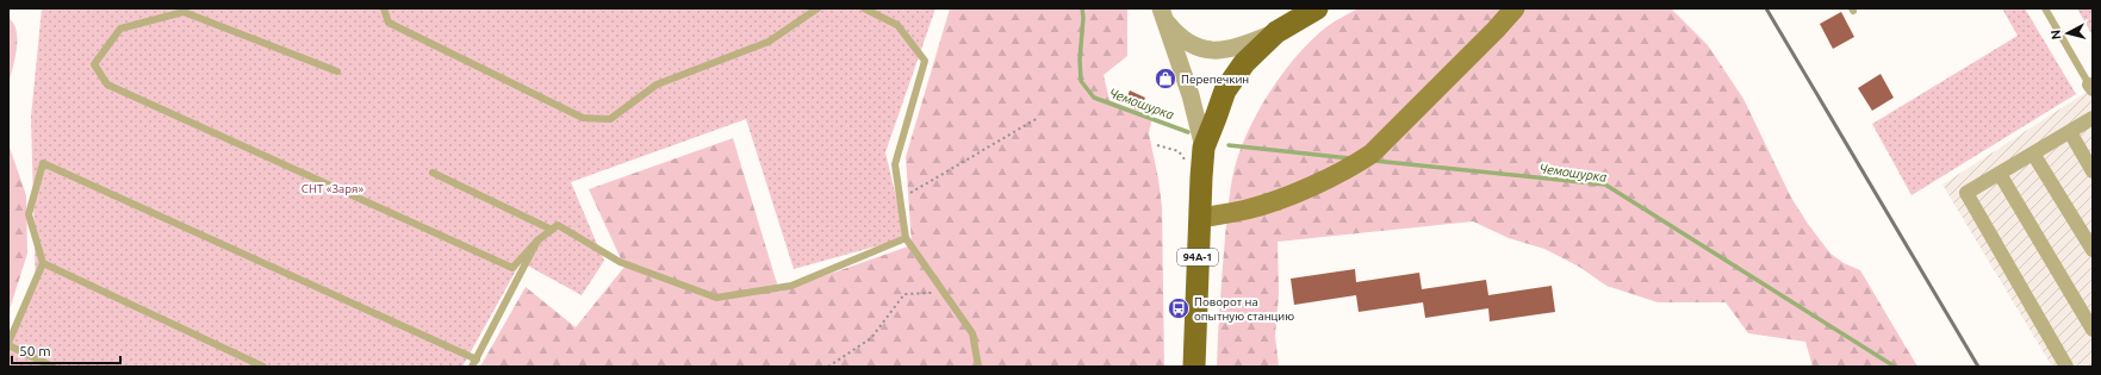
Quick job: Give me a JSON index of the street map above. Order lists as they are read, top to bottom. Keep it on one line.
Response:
{"streets":{"main road":["94А-1"]},"water":["Чемошурка"],"parks":["СНТ «Заря»"],"places":{"shop":["Перепечкин"],"bus stop":["Поворот на опытную станцию"]},"scale_bar":"50 m","north":"left"}
